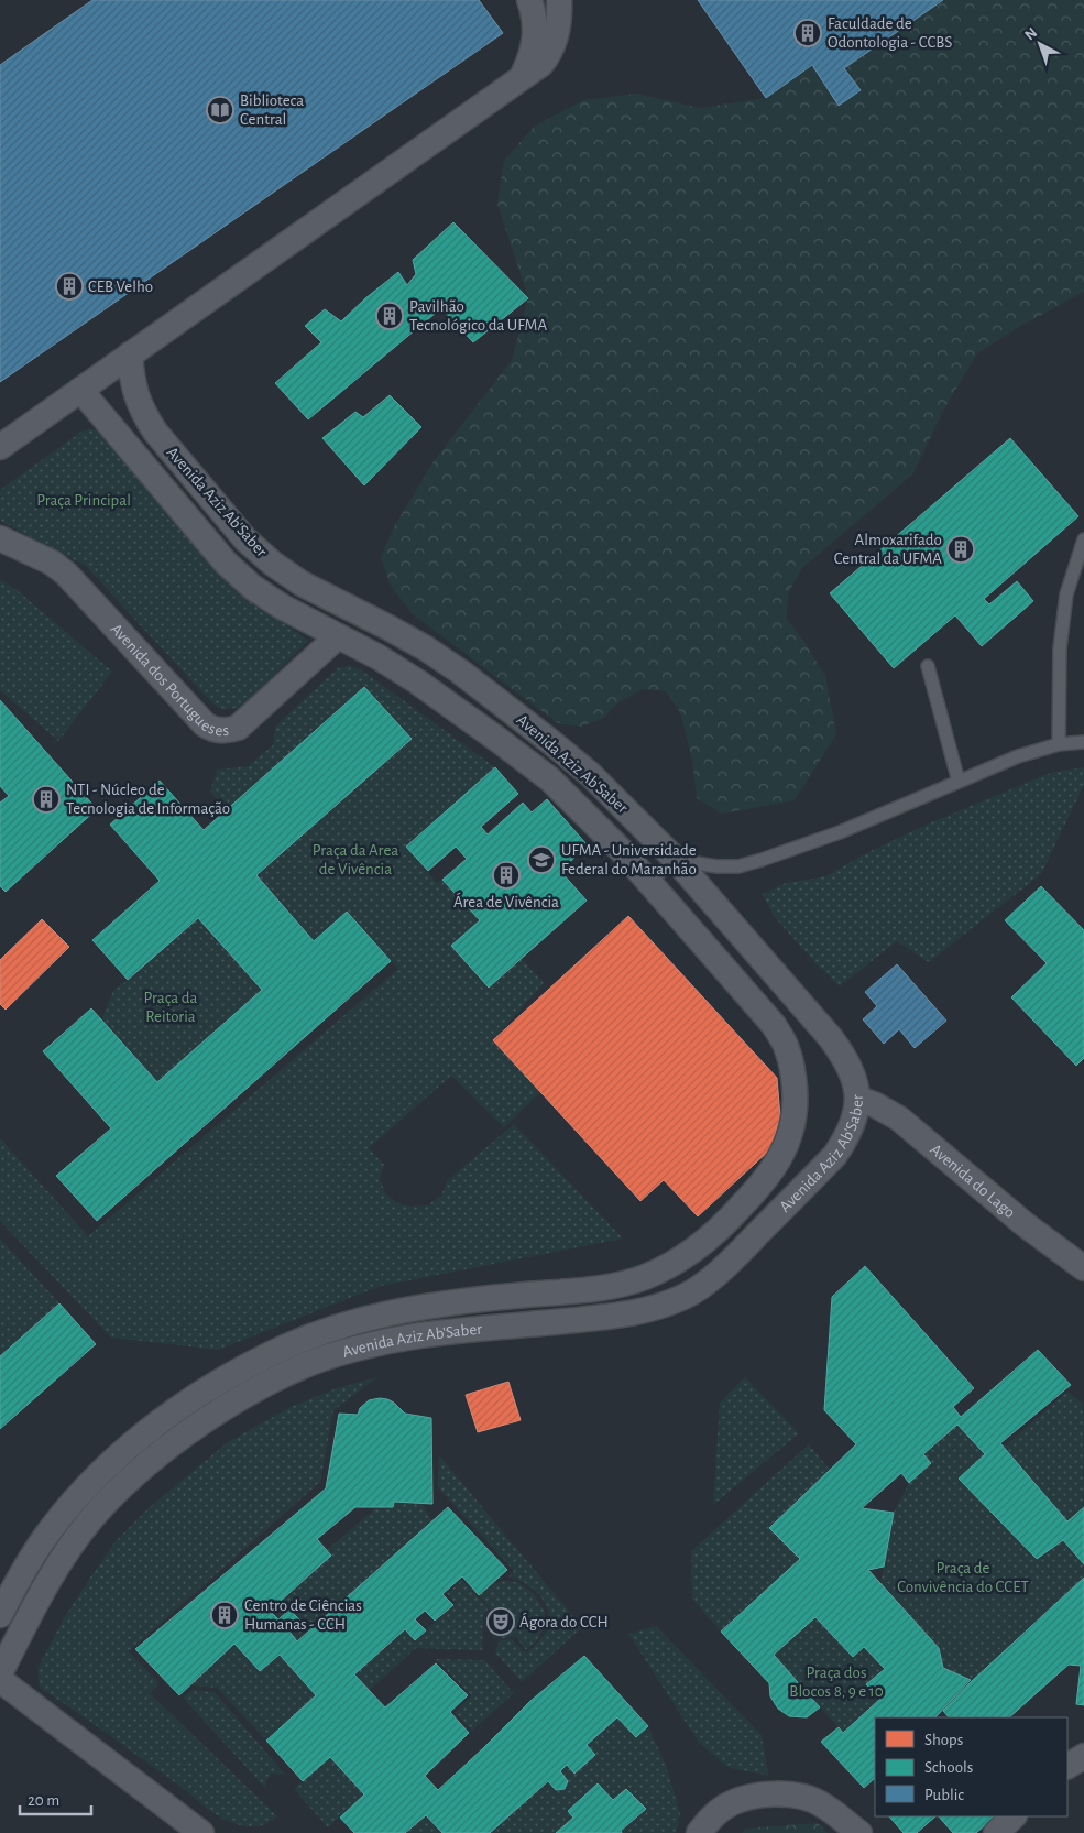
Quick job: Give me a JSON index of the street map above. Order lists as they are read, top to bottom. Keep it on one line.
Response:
{"streets":{"street":["Avenida Aziz Ab'Saber","Avenida dos Portugueses","Avenida do Lago"]},"crossings":[["Avenida Aziz Ab'Saber","Avenida dos Portugueses"],["Avenida Aziz Ab'Saber","Avenida do Lago"]],"parks":["Praça Principal","Praça da Area de Vivência","Praça da Reitoria","Praça de Convivência do CCET","Praça dos Blocos 8, 9 e 10"],"places":{"building":["Faculdade de Odontologia - CCBS","CEB Velho","Pavilhão Tecnológico da UFMA","Almoxarifado Central da UFMA","NTI - Núcleo de Tecnologia de Informação","Área de Vivência","Centro de Ciências Humanas - CCH"],"library":["Biblioteca Central"],"school or university":["UFMA - Universidade Federal do Maranhão"],"theatre":["Ágora do CCH"]},"legend":["Shops","Schools","Public"],"scale_bar":"20 m","north":"top left"}
